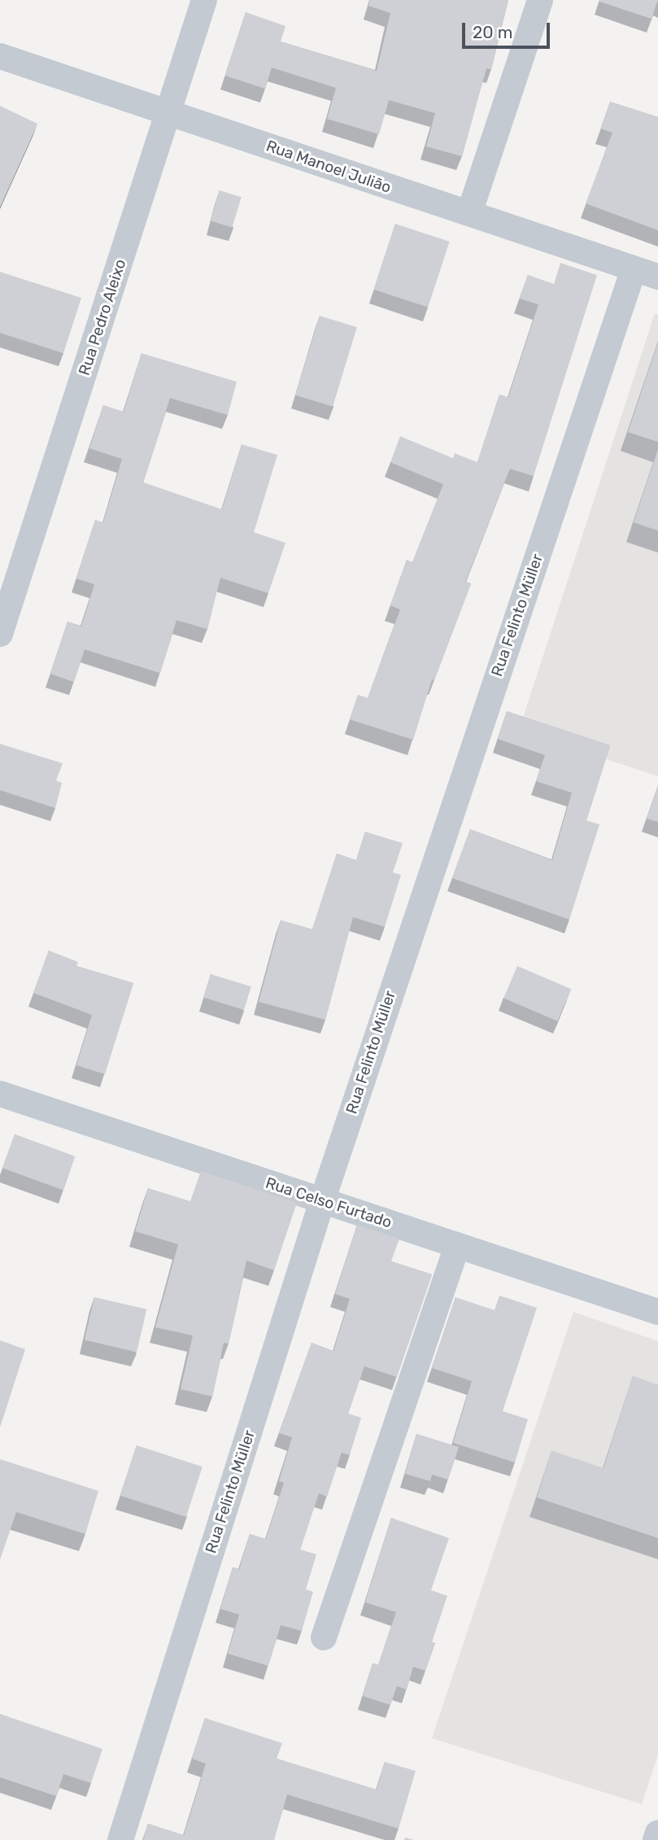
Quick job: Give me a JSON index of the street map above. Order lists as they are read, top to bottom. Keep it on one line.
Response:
{"streets":{"street":["Rua Manoel Julião","Rua Pedro Aleixo","Rua Felinto Müller","Rua Celso Furtado"]},"crossings":[["Rua Manoel Julião","Rua Pedro Aleixo"],["Rua Manoel Julião","Rua Felinto Müller"],["Rua Felinto Müller","Rua Celso Furtado"]],"scale_bar":"20 m"}
